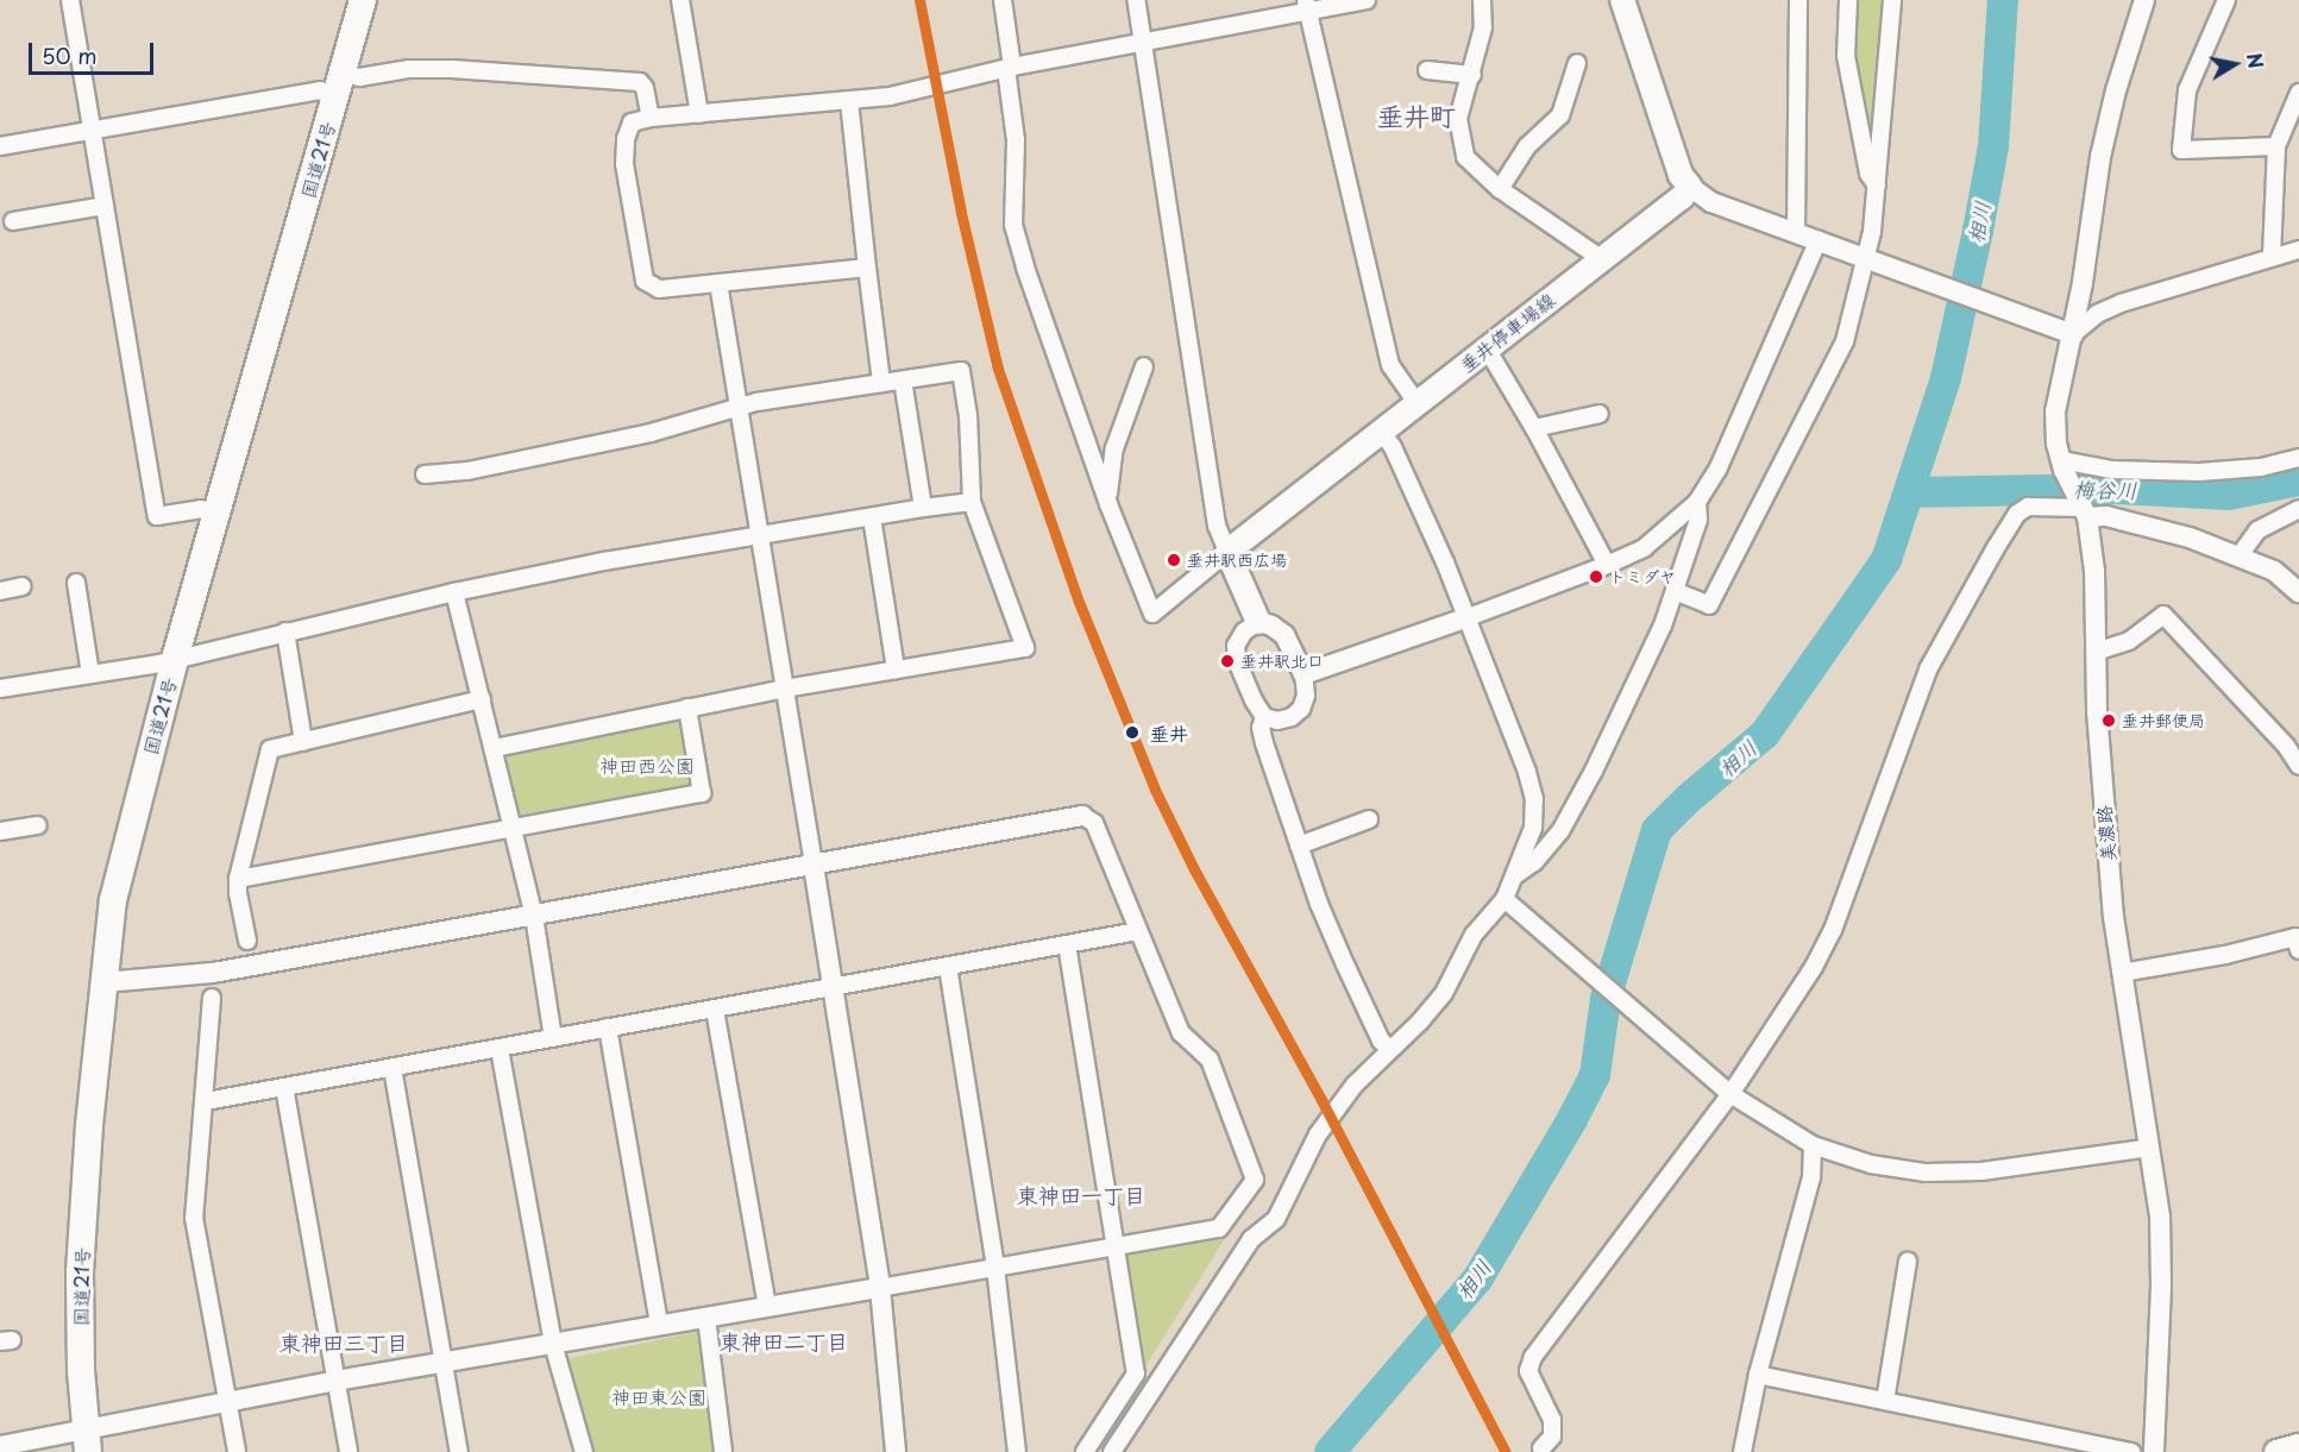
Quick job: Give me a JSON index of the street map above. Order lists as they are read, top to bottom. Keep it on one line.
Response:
{"streets":{"highway":["国道21号"],"main road":["垂井停車場線"],"street":["美濃路"]},"districts":["垂井町","東神田一丁目","東神田二丁目","東神田三丁目"],"water":["相川","梅谷川"],"parks":["神田西公園","神田東公園"],"places":["垂井駅西広場","トミダヤ","垂井駅北口","垂井郵便局","垂井"],"scale_bar":"50 m","north":"right"}
